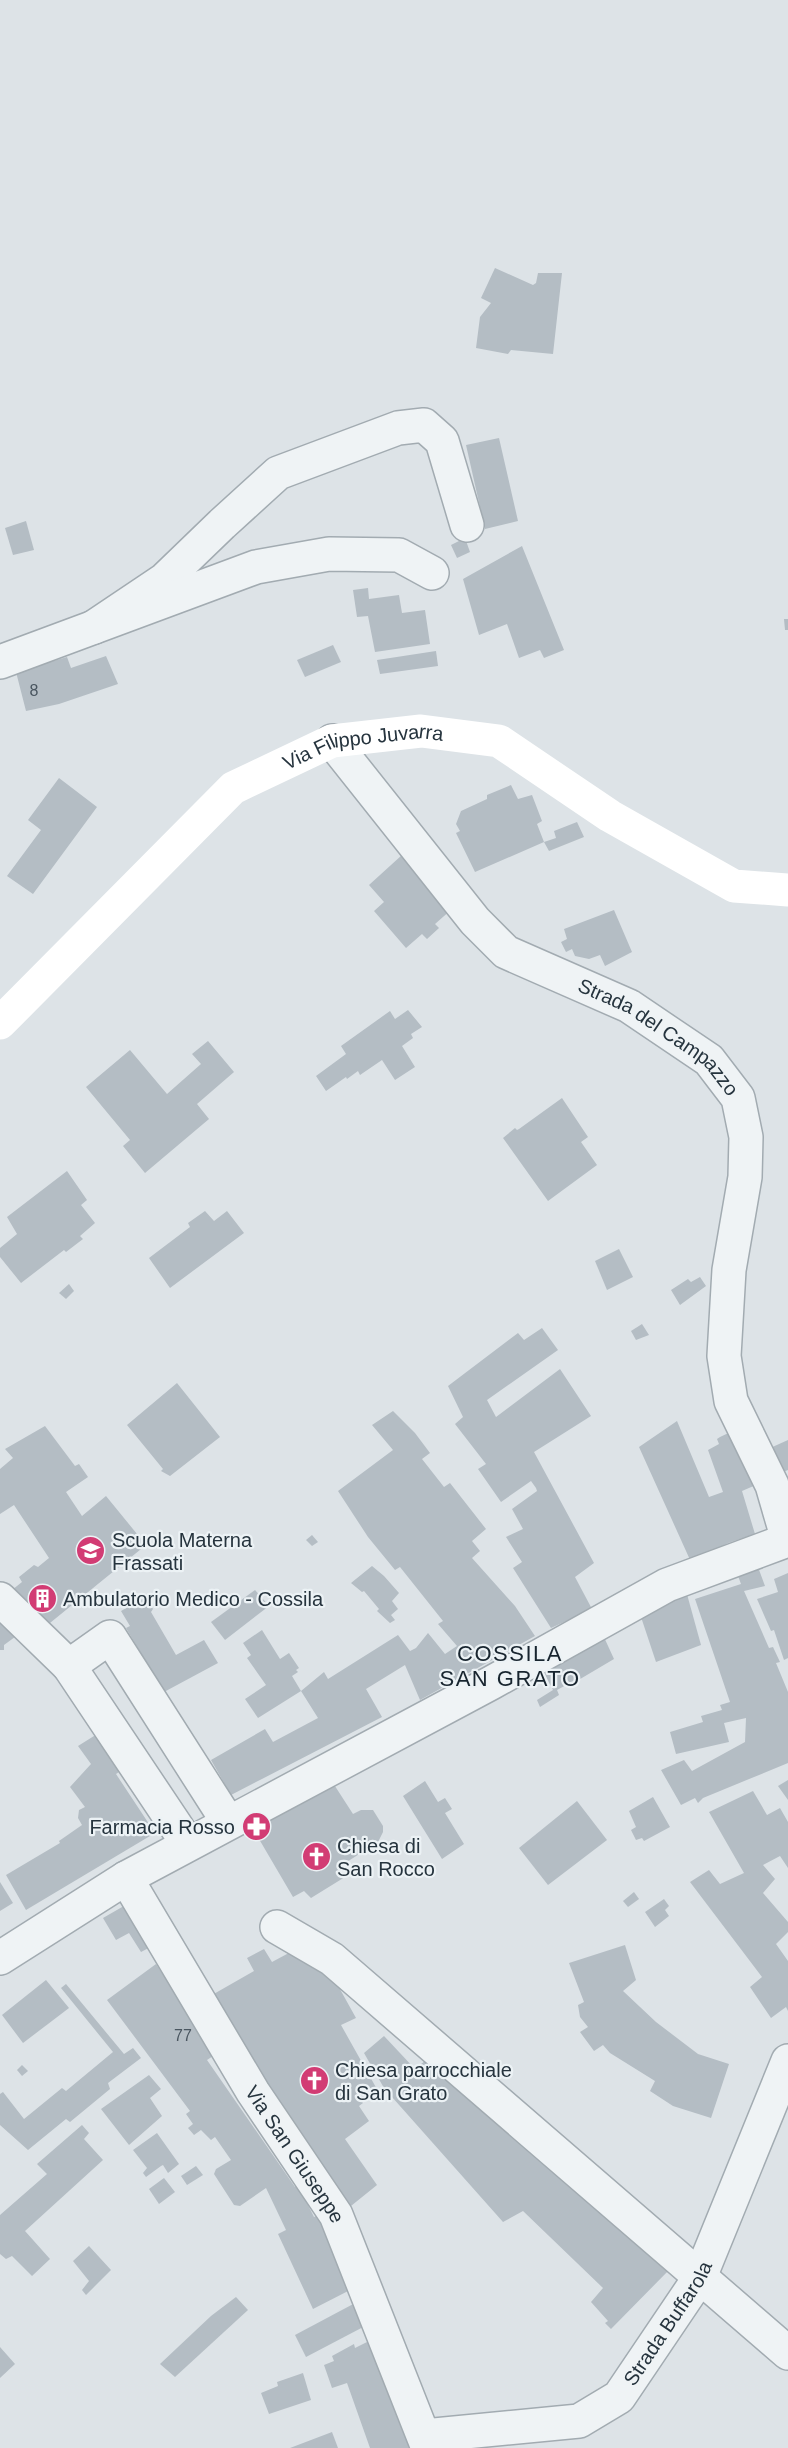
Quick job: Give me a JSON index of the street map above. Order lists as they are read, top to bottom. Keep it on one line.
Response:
{"streets":{"main road":["Via Filippo Juvarra"],"street":["Strada del Campazzo","Via San Giuseppe","Strada Buffarola"]},"crossings":[["Via Filippo Juvarra","Strada del Campazzo"],["Via San Giuseppe","Strada Buffarola"]],"districts":["COSSILA SAN GRATO"],"places":{"school or university":["Scuola Materna Frassati"],"building":["Ambulatorio Medico - Cossila"],"pharmacy":["Farmacia Rosso"],"church":["Chiesa di San Rocco","Chiesa parrocchiale di San Grato"]},"house_numbers":["8","77"]}
